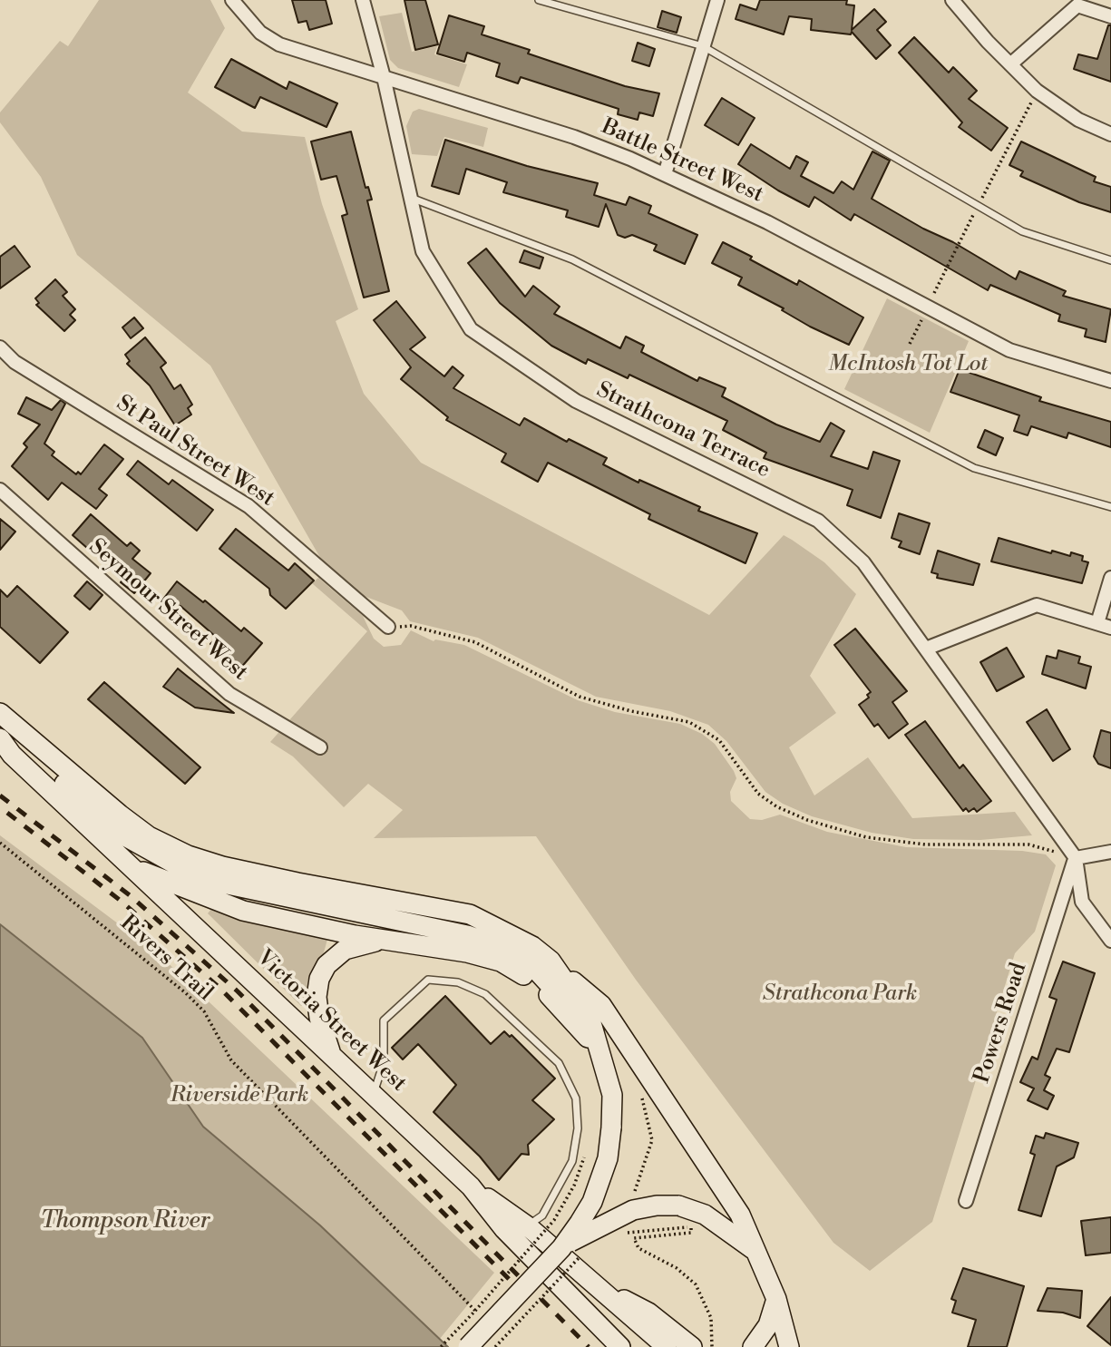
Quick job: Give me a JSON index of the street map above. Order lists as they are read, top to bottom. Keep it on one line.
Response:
{"streets":{"main road":["Victoria Street West"],"street":["Battle Street West","Strathcona Terrace","St Paul Street West","Seymour Street West","Powers Road"],"path":["Rivers Trail"]},"crossings":[["Battle Street West","Strathcona Terrace"],["Strathcona Terrace","Powers Road"]],"water":["Thompson River"],"parks":["McIntosh Tot Lot","Strathcona Park","Riverside Park"]}
